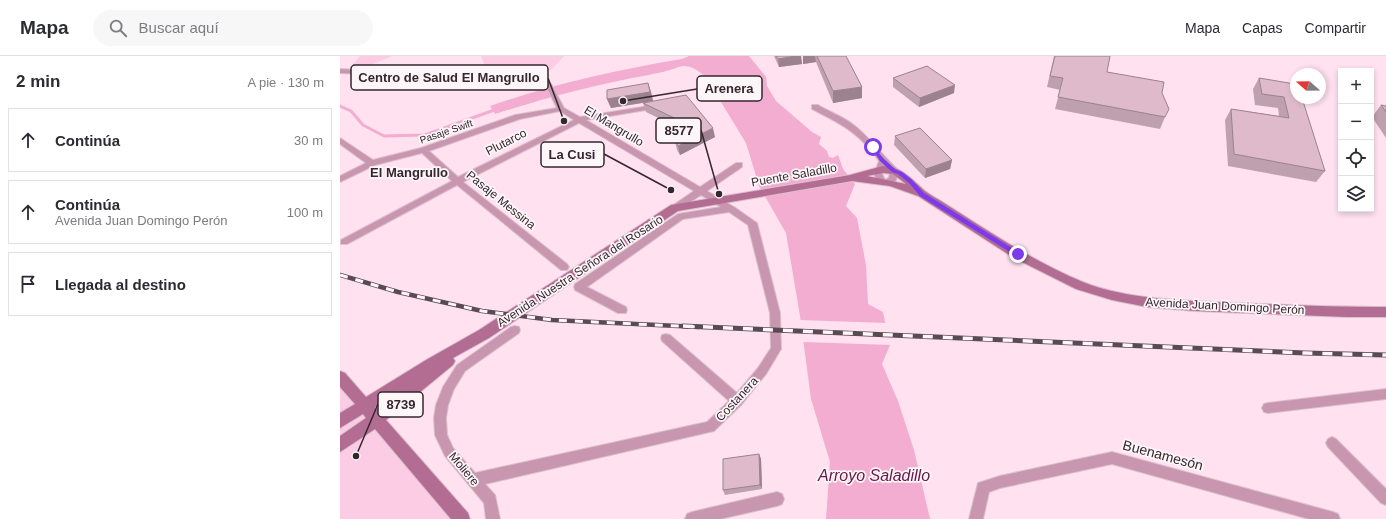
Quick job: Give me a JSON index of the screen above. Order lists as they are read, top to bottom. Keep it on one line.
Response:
{"streets":{"street":["El Mangrullo","Pasaje Swift","Plutarco","Puente Saladillo","Pasaje Messina","Avenida Nuestra Señora del Rosario","Avenida Juan Domingo Perón","Costanera","Buenamesón","Moliere"]},"crossings":[["El Mangrullo","Pasaje Swift"],["El Mangrullo","Plutarco"],["El Mangrullo","Avenida Nuestra Señora del Rosario"],["El Mangrullo","Costanera"],["Pasaje Swift","Pasaje Messina"],["Plutarco","Pasaje Messina"],["Puente Saladillo","Avenida Nuestra Señora del Rosario"],["Puente Saladillo","Avenida Juan Domingo Perón"],["Avenida Nuestra Señora del Rosario","Costanera"],["Costanera","Moliere"]],"districts":["El Mangrullo"],"water":["Arroyo Saladillo"],"places":["Arenera","Centro de Salud El Mangrullo","La Cusi","8577","8739"],"north":"left","page":{"header":"Mapa","search":"Buscar aquí","nav":["Mapa","Capas","Compartir"],"heading":["2 min","A pie · 130 m"],"map_buttons":["+","−"],"list":[["Continúa","30 m"],["Continúa","Avenida Juan Domingo Perón","100 m"],"Llegada al destino"]}}
